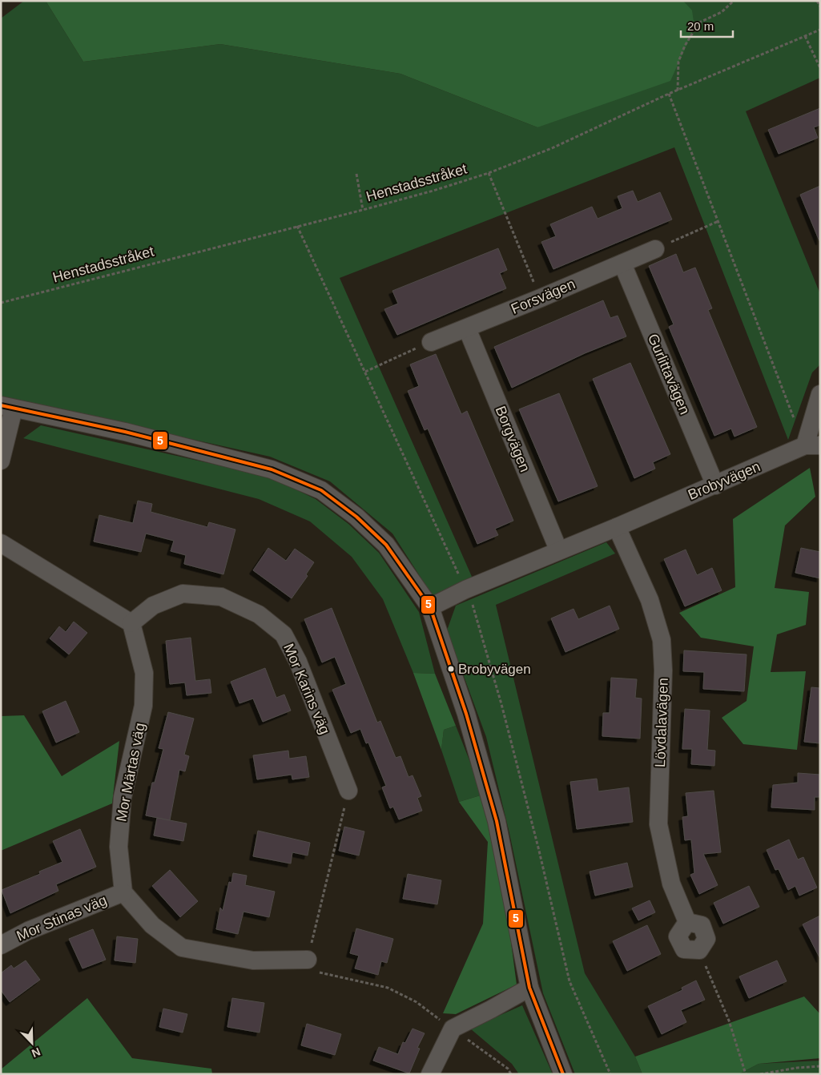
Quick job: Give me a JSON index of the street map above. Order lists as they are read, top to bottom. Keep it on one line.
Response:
{"streets":{"street":["Forsvägen","Gurlittavägen","Borgvägen","Brobyvägen","Mor Karins väg","Lövdalavägen","Mor Märtas väg","Mor Stinas väg"],"path":["Henstadsstråket"]},"crossings":[["Forsvägen","Gurlittavägen"],["Forsvägen","Borgvägen"],["Gurlittavägen","Brobyvägen"],["Borgvägen","Brobyvägen"],["Brobyvägen","Lövdalavägen"],["Mor Karins väg","Mor Märtas väg"],["Mor Märtas väg","Mor Stinas väg"]],"places":["Brobyvägen"],"lines":["transit line 5"],"scale_bar":"20 m","north":"bottom right"}
